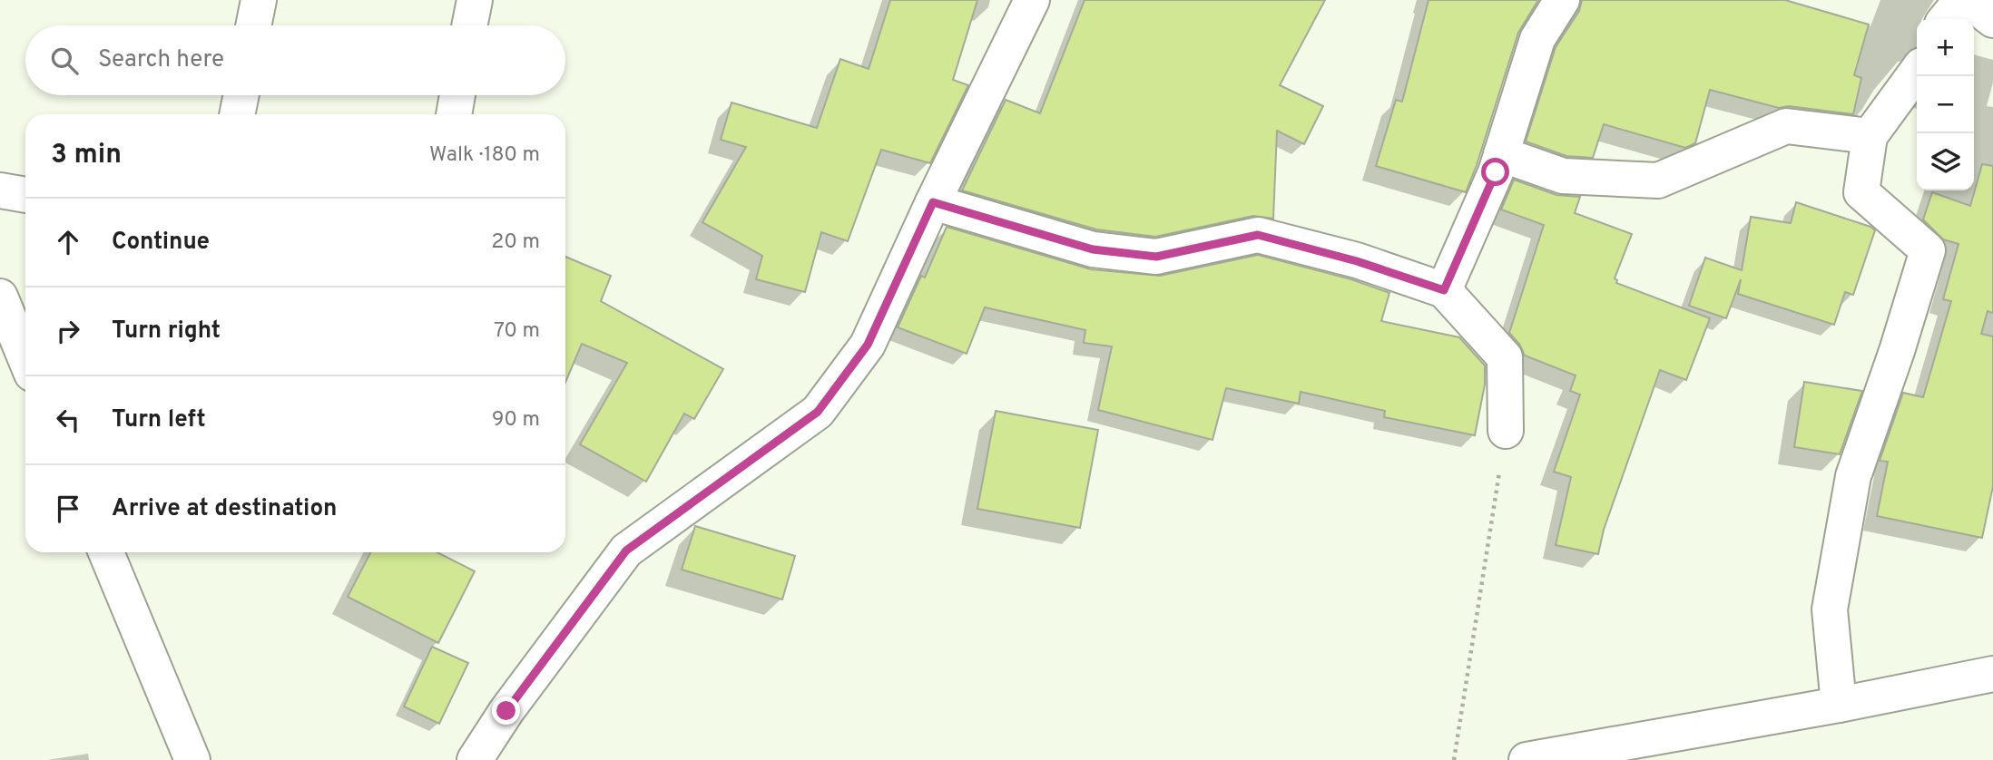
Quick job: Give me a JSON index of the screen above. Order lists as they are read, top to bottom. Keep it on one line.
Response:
{"page":{"map_buttons":["+","−"],"search":"Search here","heading":["3 min","Walk · 180 m"],"list":[["Continue","20 m"],["Turn right","70 m"],["Turn left","90 m"],"Arrive at destination"]}}
